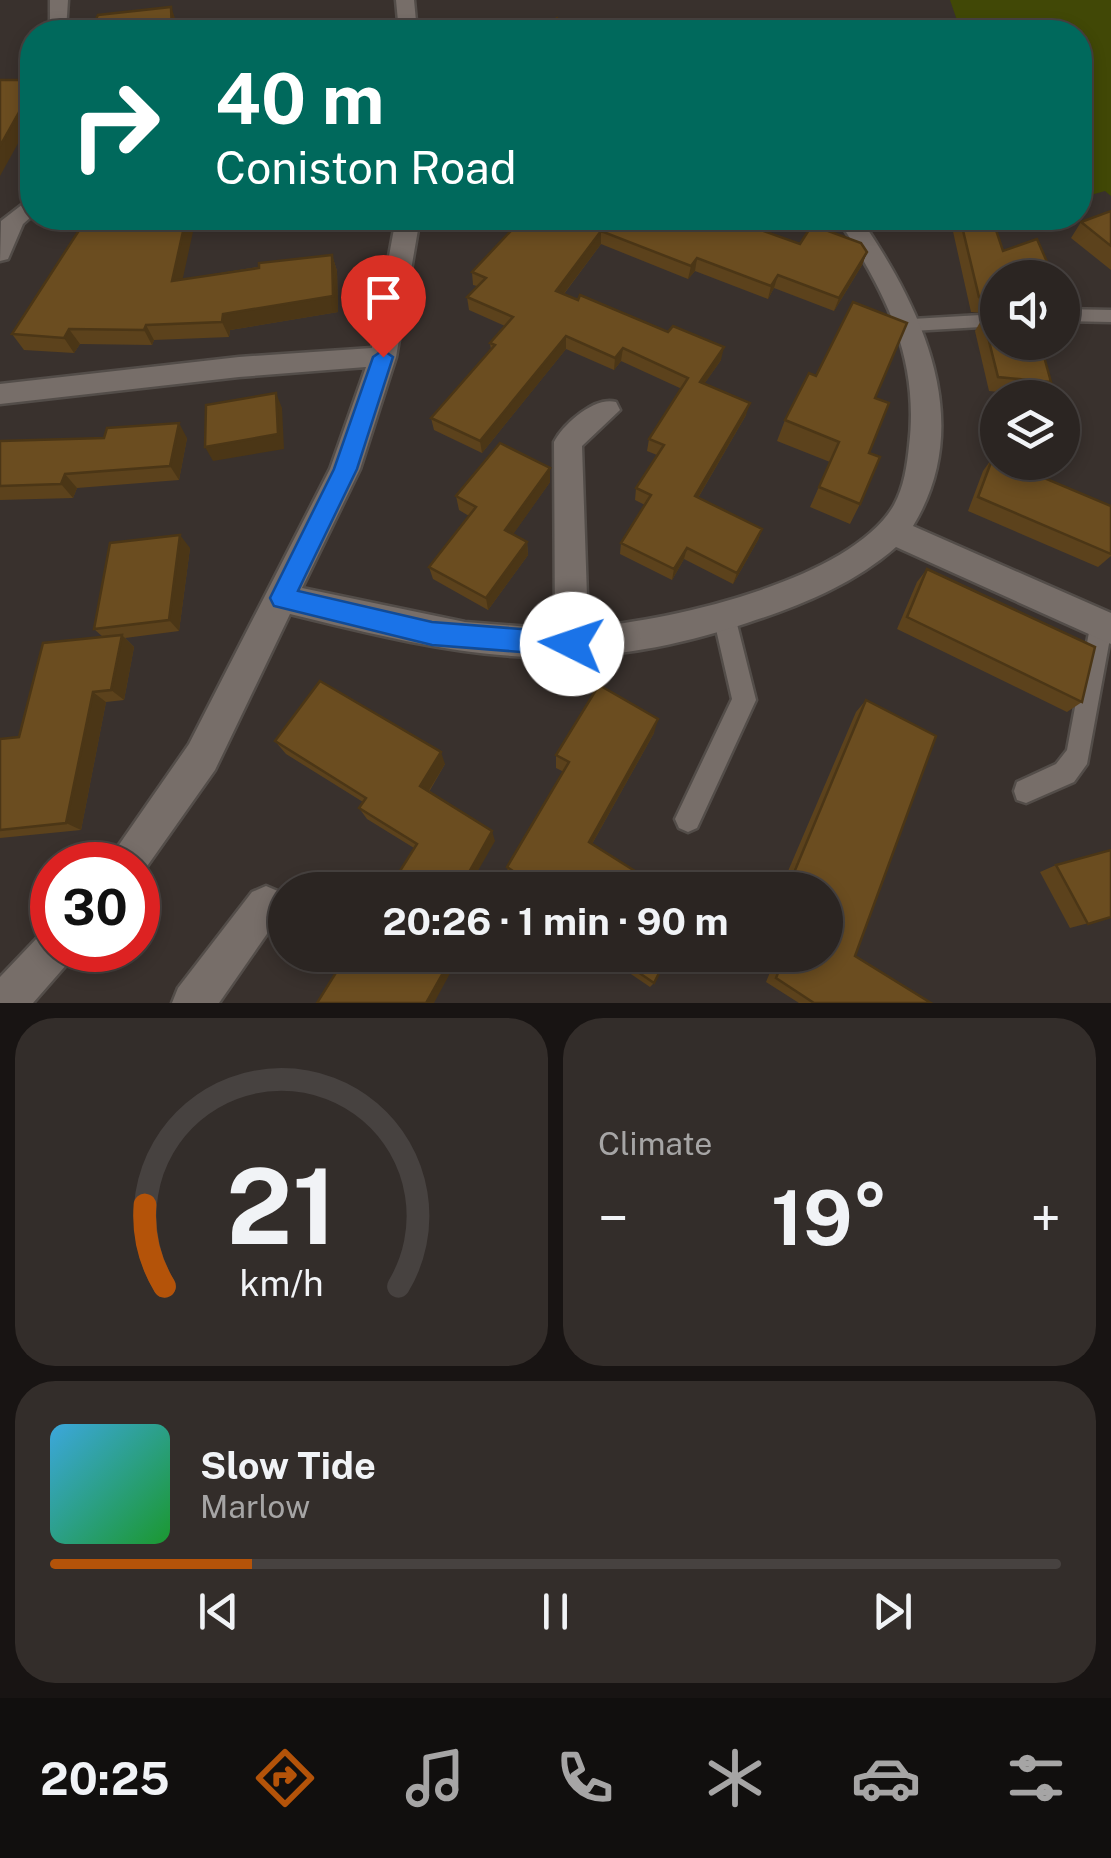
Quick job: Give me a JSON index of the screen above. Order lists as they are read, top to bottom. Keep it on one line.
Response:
{"page":{"turn":["40 m","Coniston Road"],"limit":"30","trip":"20:26 · 1 min · 90 m","tile":"Climate","heat":["−","19°","+"],"song":["Slow Tide","Marlow"],"tabs":"20:25","gauge":["21","km/h"]}}
